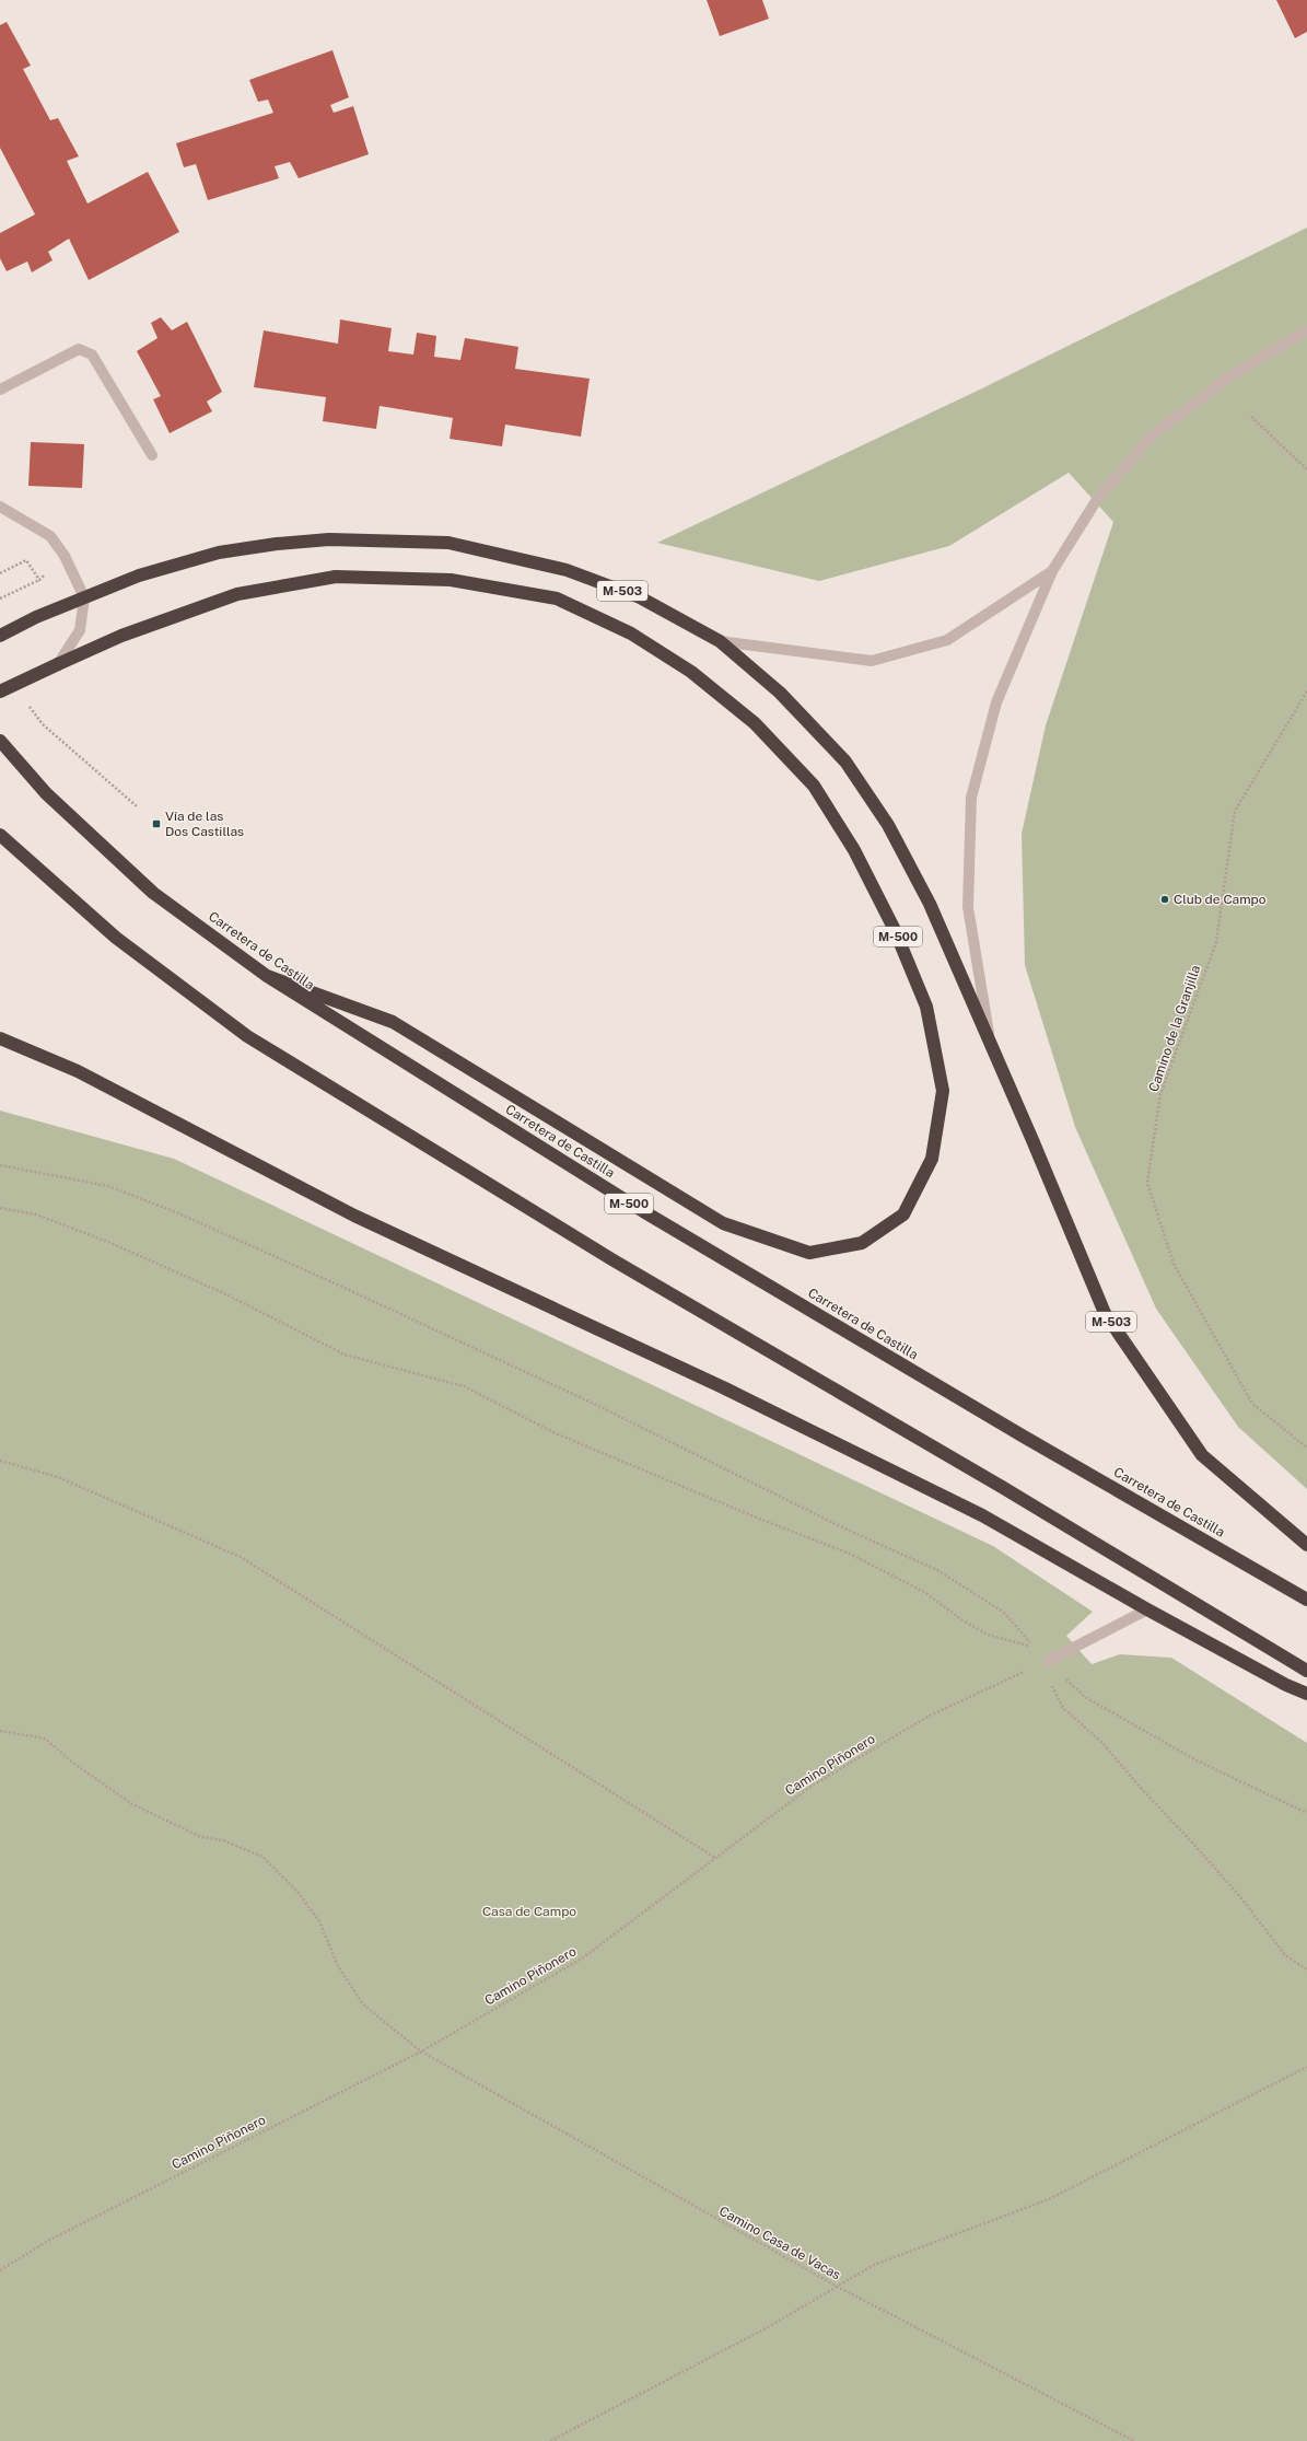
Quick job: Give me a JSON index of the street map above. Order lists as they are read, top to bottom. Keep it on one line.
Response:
{"streets":{"highway":["M-503","M-500","Carretera de Castilla"],"path":["Camino de la Granjilla","Camino Piñonero","Camino Casa de Vacas"]},"crossings":[["M-500","Carretera de Castilla"],["Camino Piñonero","Camino Casa de Vacas"]],"parks":["Casa de Campo"],"places":{"transit":["Vía de las Dos Castillas"],"other":["Club de Campo"]}}
